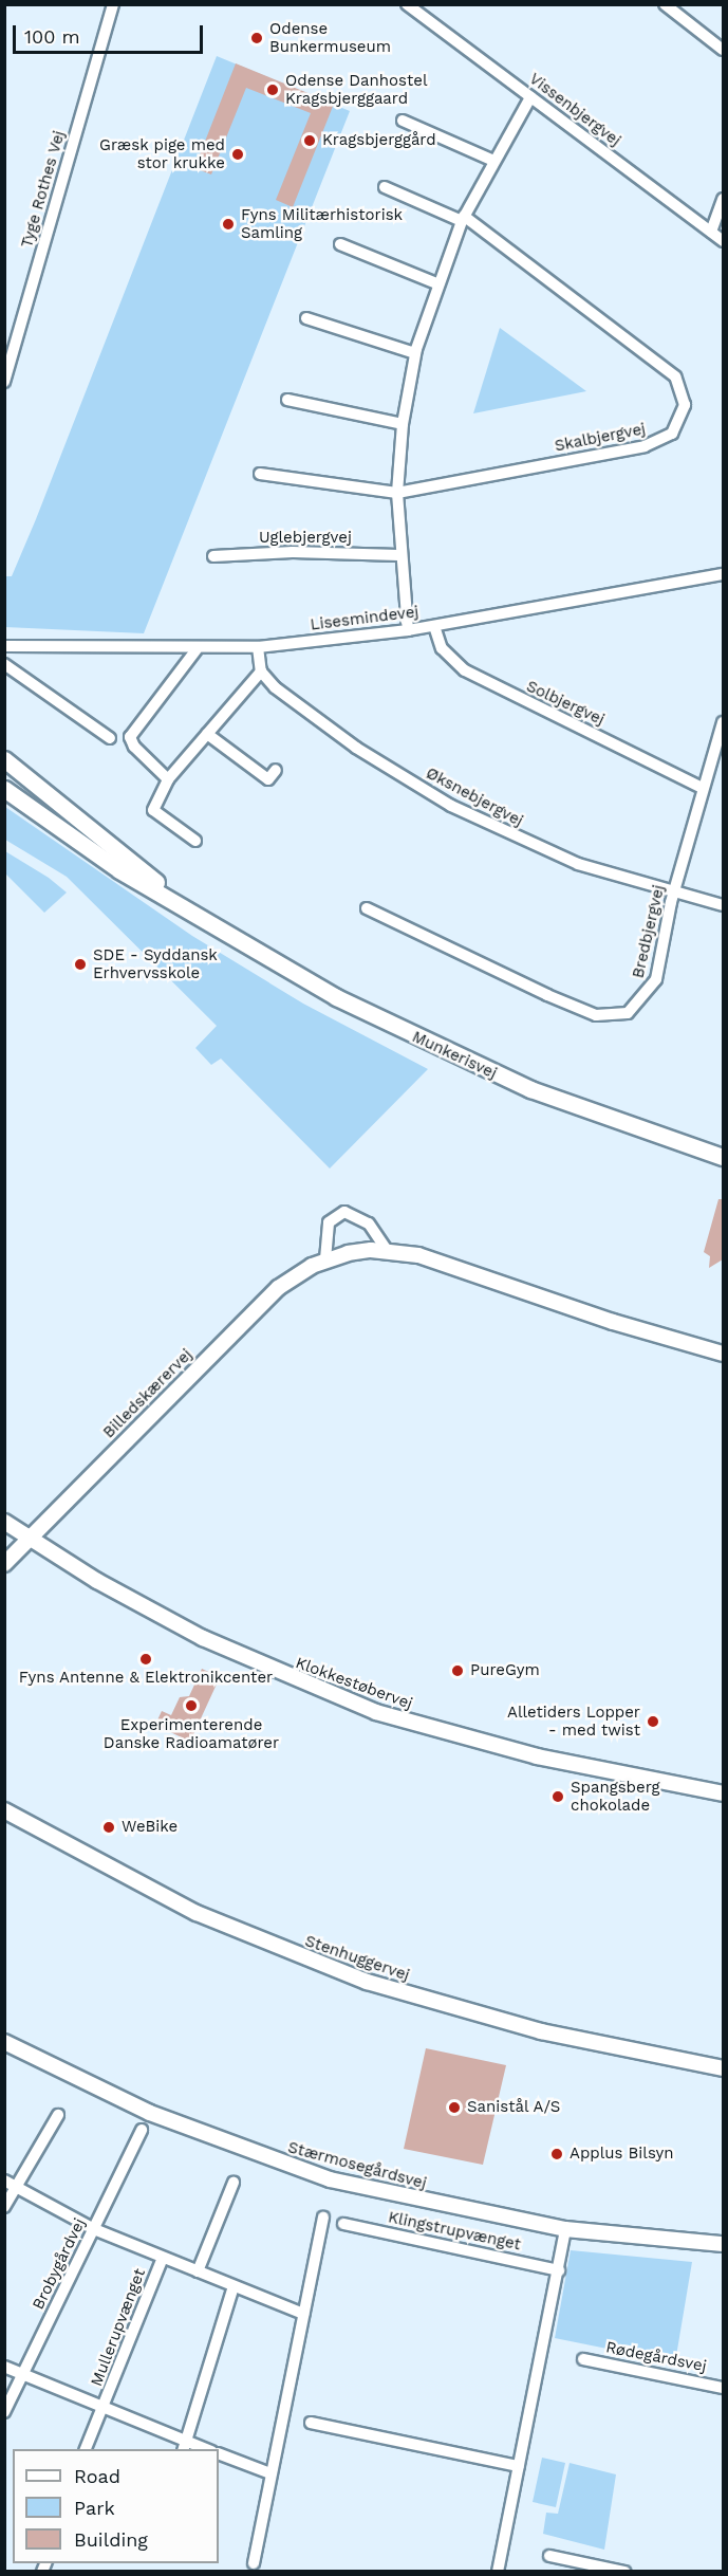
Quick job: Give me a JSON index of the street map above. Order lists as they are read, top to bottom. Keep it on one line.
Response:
{"streets":{"main road":["Munkerisvej"],"street":["Vissenbjergvej","Tyge Rothes Vej","Skalbjergvej","Uglebjergvej","Lisesmindevej","Solbjergvej","Øksnebjergvej","Bredbjergvej","Billedskærervej","Klokkestøbervej","Stenhuggervej","Stærmosegårdsvej","Klingstrupvænget","Brobygårdvej","Mullerupvænget","Rødegårdsvej"]},"crossings":[["Lisesmindevej","Solbjergvej"],["Solbjergvej","Bredbjergvej"],["Øksnebjergvej","Bredbjergvej"],["Billedskærervej","Klokkestøbervej"],["Brobygårdvej","Mullerupvænget"]],"places":["Odense Bunkermuseum","Odense Danhostel Kragsbjerggaard","Kragsbjerggård","Græsk pige med stor krukke","Fyns Militærhistorisk Samling","SDE - Syddansk Erhvervsskole","Fyns Antenne & Elektronikcenter","PureGym","Experimenterende Danske Radioamatører","Alletiders Lopper - med twist","Spangsberg chokolade","WeBike","Sanistål A/S","Applus Bilsyn"],"legend":["Road","Park","Building"],"scale_bar":"100 m"}
